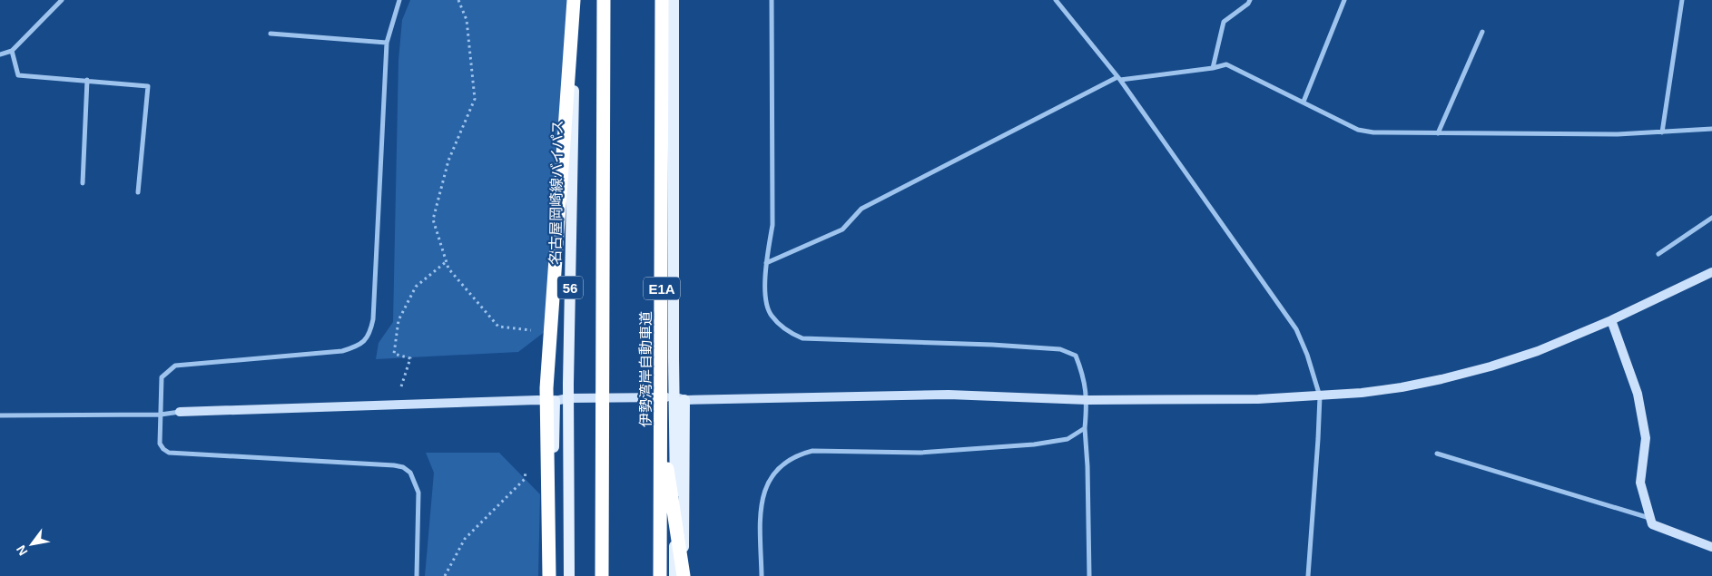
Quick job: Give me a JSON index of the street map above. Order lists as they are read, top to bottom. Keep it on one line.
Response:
{"streets":{"highway":["E1A","伊勢湾岸自動車道"],"main road":["名古屋岡崎線バイパス","56"]},"north":"bottom left"}
